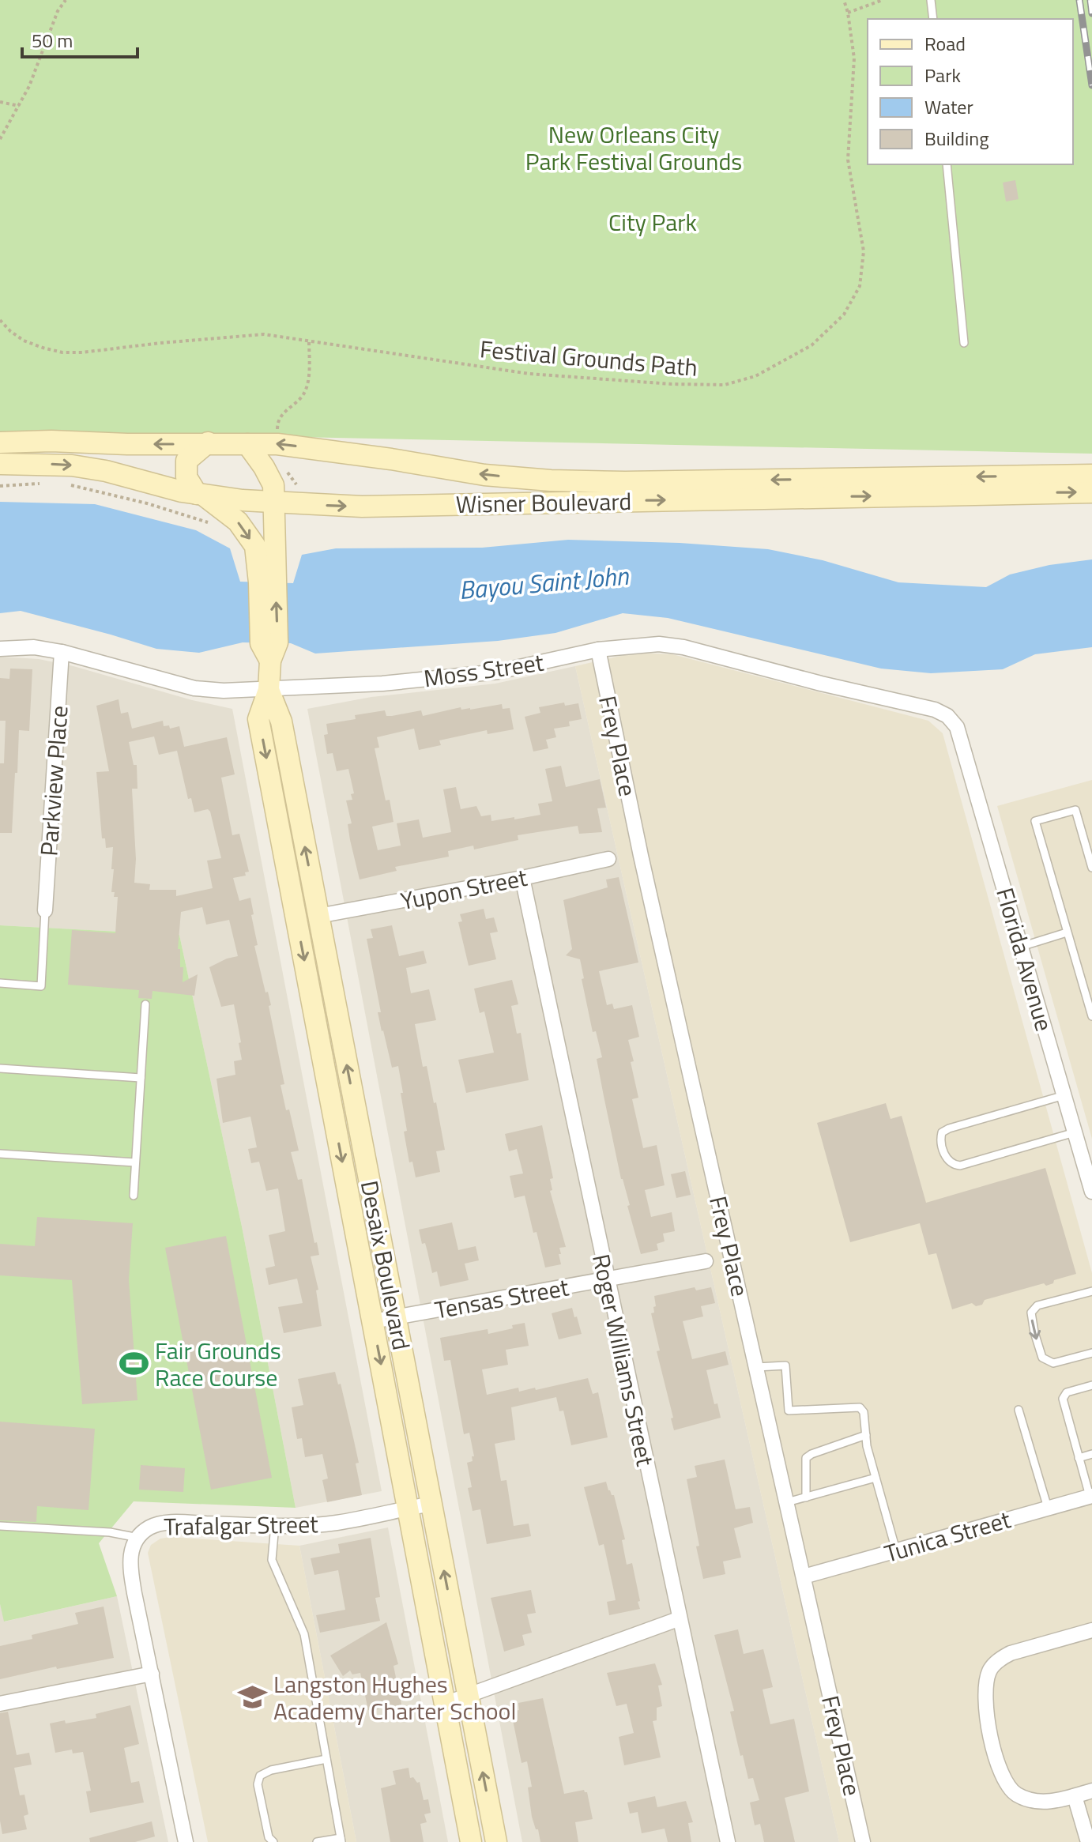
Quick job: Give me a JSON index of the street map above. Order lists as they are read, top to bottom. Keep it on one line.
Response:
{"streets":{"street":["Wisner Boulevard","Moss Street","Frey Place","Parkview Place","Yupon Street","Florida Avenue","Desaix Boulevard","Tensas Street","Roger Williams Street","Trafalgar Street","Tunica Street"],"path":["Festival Grounds Path"]},"crossings":[["Wisner Boulevard","Desaix Boulevard"],["Moss Street","Frey Place"],["Moss Street","Parkview Place"],["Moss Street","Florida Avenue"],["Moss Street","Desaix Boulevard"],["Frey Place","Tunica Street"],["Yupon Street","Desaix Boulevard"],["Yupon Street","Roger Williams Street"],["Desaix Boulevard","Tensas Street"],["Desaix Boulevard","Trafalgar Street"],["Tensas Street","Roger Williams Street"]],"water":["Bayou Saint John"],"parks":["New Orleans City Park Festival Grounds","City Park"],"places":{"sports":["Fair Grounds Race Course"],"school or university":["Langston Hughes Academy Charter School"]},"legend":["Road","Park","Water","Building"],"scale_bar":"50 m"}
